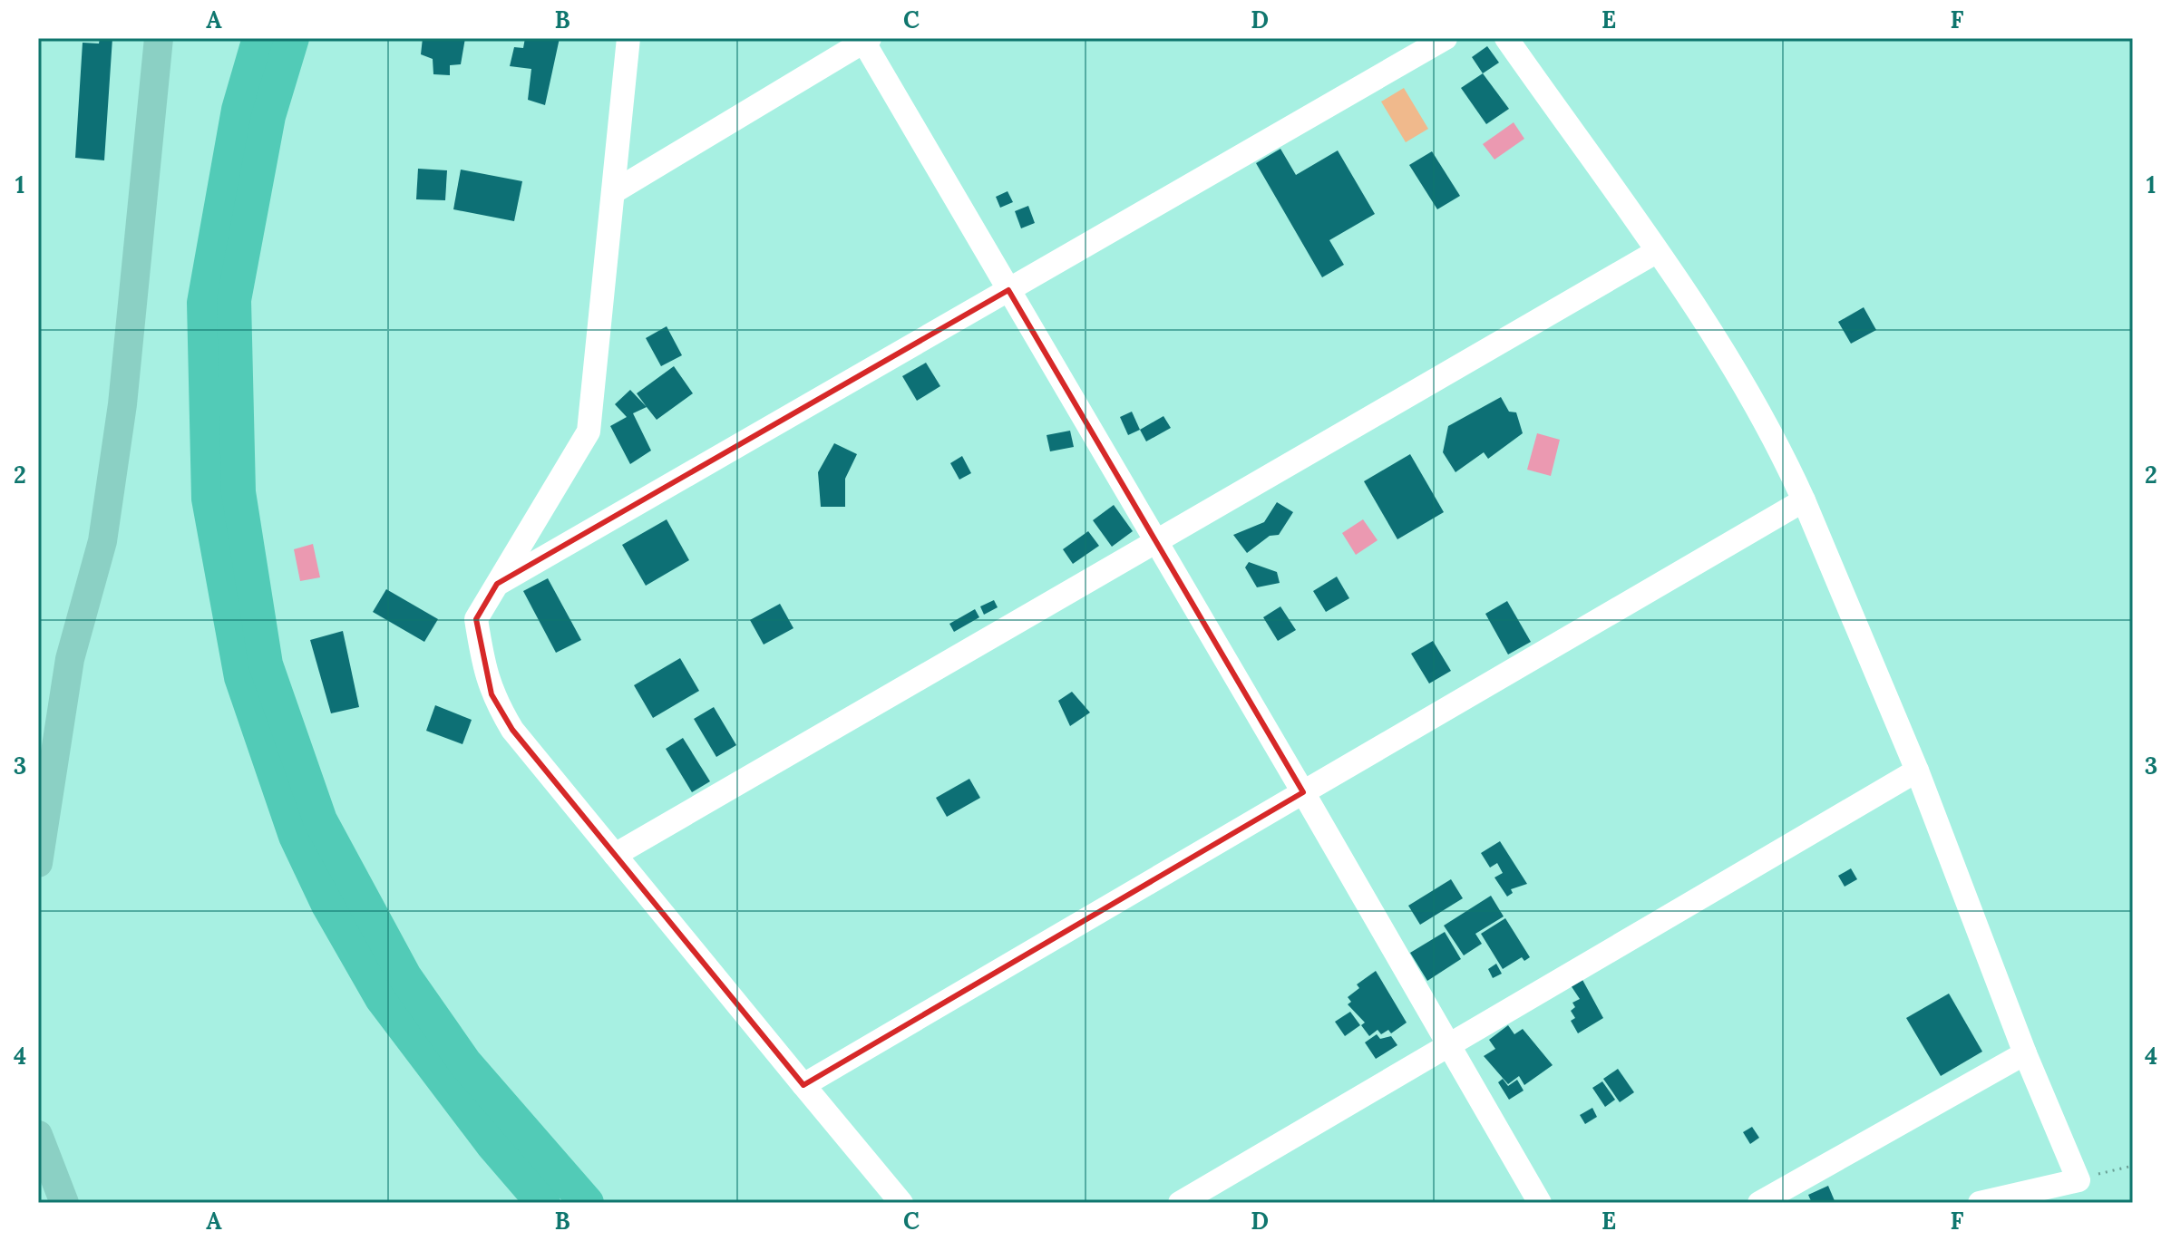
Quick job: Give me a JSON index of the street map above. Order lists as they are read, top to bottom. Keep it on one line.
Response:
{"grid":{"columns":["A","B","C","D","E","F"],"rows":["1","2","3","4"]}}
